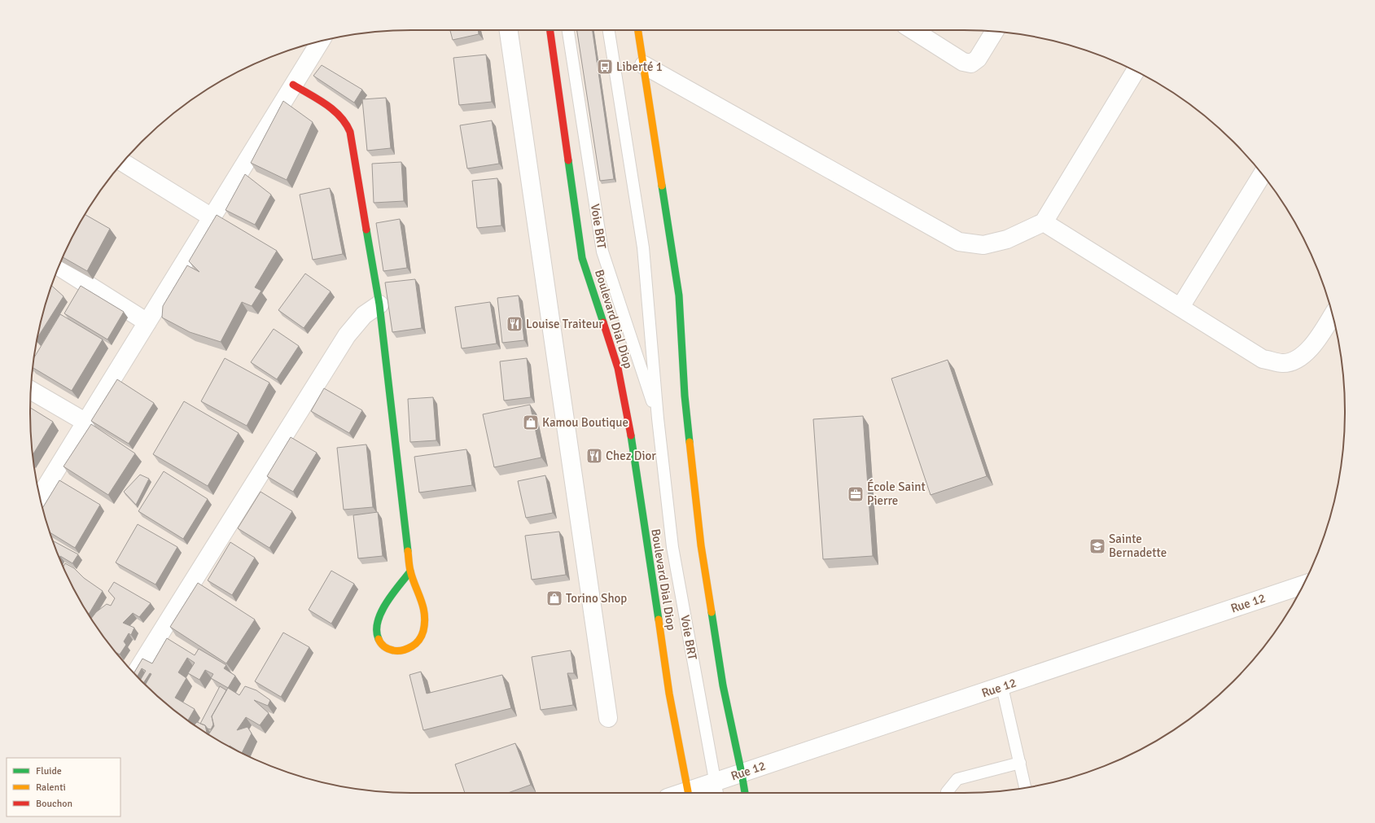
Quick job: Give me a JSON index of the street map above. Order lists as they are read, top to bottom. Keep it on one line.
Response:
{"streets":{"street":["Boulevard Dial Diop","Rue 12"],"lane":["Voie BRT"]},"crossings":[["Voie BRT","Rue 12"]],"places":{"bus stop":["Liberté 1"],"restaurant":["Louise Traiteur","Chez Dior"],"shop":["Kamou Boutique","Torino Shop"],"office":["École Saint Pierre"],"school or university":["Sainte Bernadette"]},"legend":["Fluide","Ralenti","Bouchon"]}
